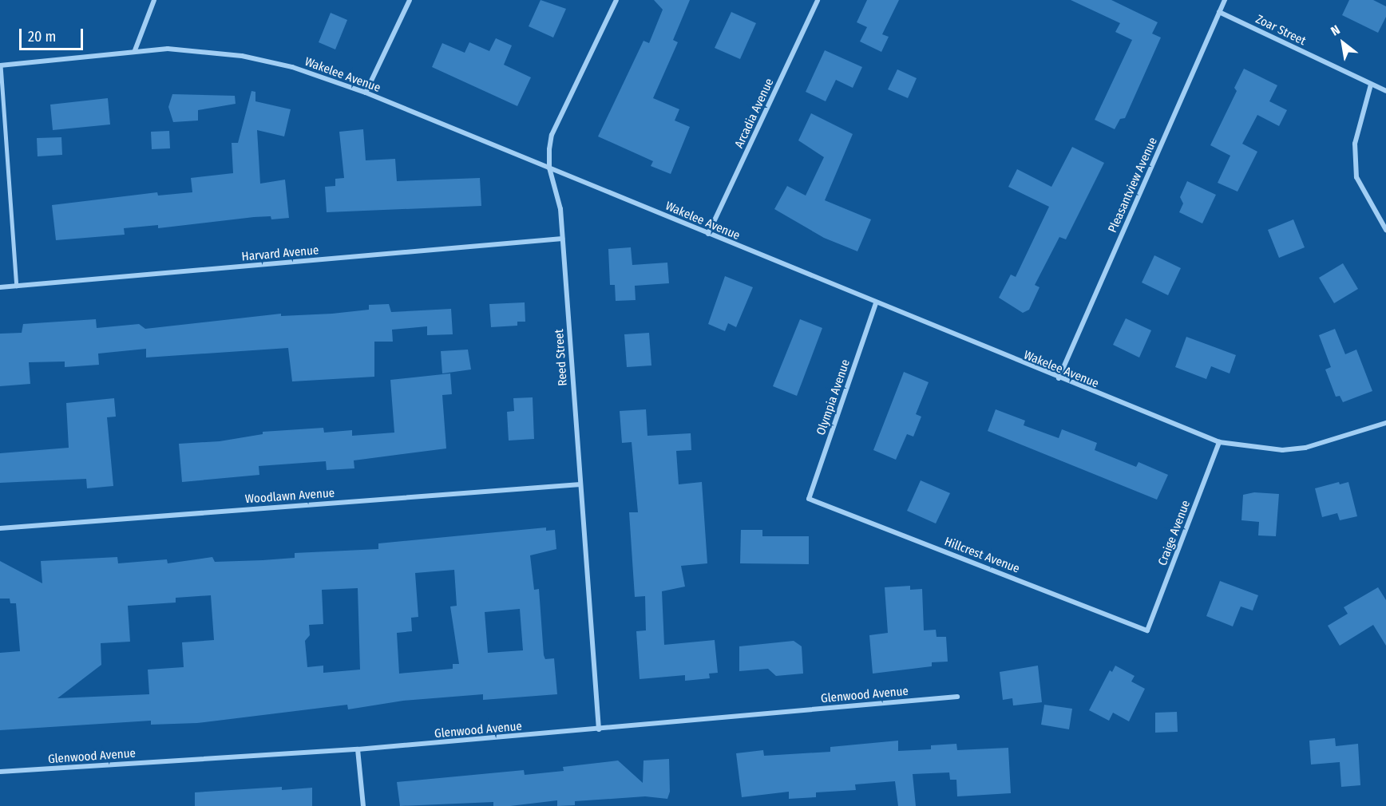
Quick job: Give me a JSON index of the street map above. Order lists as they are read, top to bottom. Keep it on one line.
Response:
{"streets":{"street":["Zoar Street","Wakelee Avenue","Arcadia Avenue","Pleasantview Avenue","Harvard Avenue","Reed Street","Olympia Avenue","Woodlawn Avenue","Craige Avenue","Hillcrest Avenue","Glenwood Avenue"]},"crossings":[["Zoar Street","Pleasantview Avenue"],["Wakelee Avenue","Arcadia Avenue"],["Wakelee Avenue","Pleasantview Avenue"],["Wakelee Avenue","Reed Street"],["Wakelee Avenue","Olympia Avenue"],["Wakelee Avenue","Craige Avenue"],["Harvard Avenue","Reed Street"],["Reed Street","Woodlawn Avenue"],["Reed Street","Glenwood Avenue"],["Olympia Avenue","Hillcrest Avenue"],["Craige Avenue","Hillcrest Avenue"]],"scale_bar":"20 m","north":"top left"}
